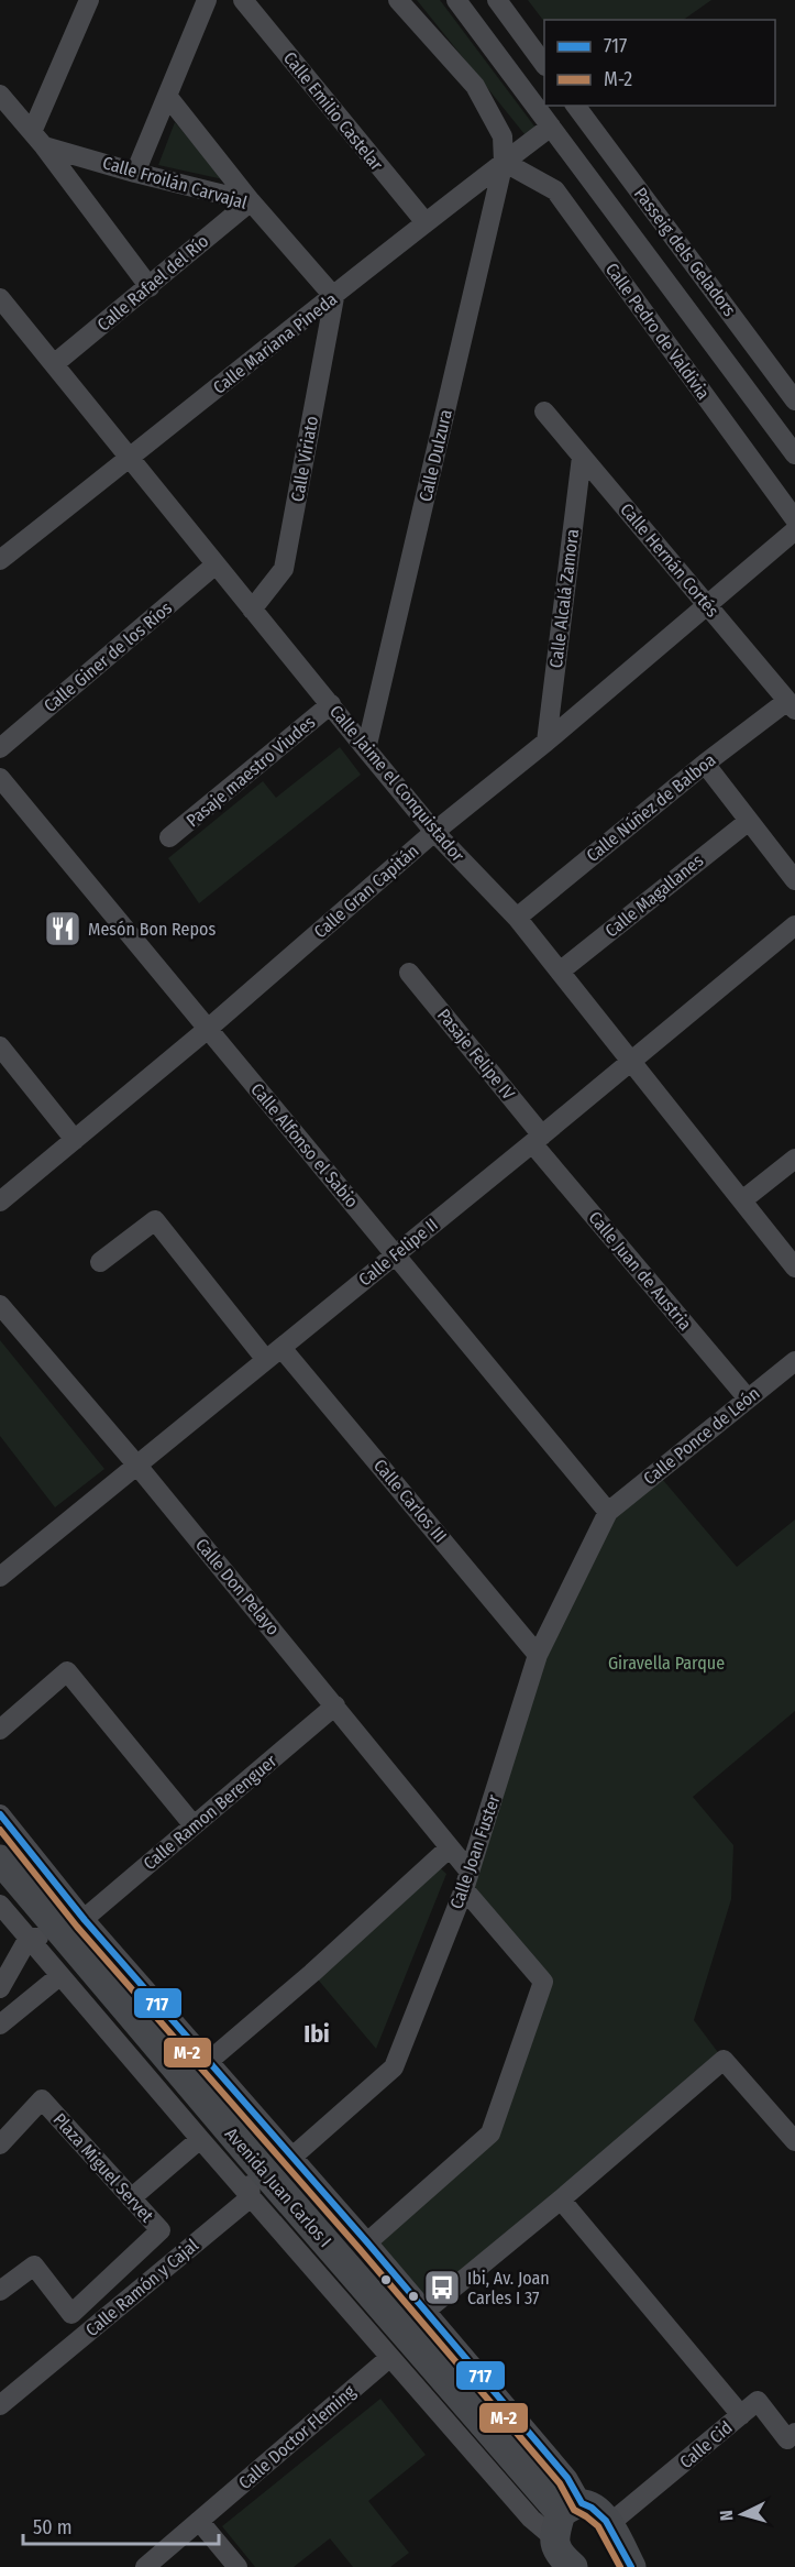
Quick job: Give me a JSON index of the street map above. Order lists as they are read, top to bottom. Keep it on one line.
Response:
{"streets":{"main road":["Avenida Juan Carlos I"],"street":["Calle Emilio Castelar","Calle Froilán Carvajal","Passeig dels Geladors","Calle Rafael del Río","Calle Pedro de Valdivia","Calle Mariana Pineda","Calle Dulzura","Calle Viriato","Calle Hernán Cortés","Calle Alcalá Zamora","Calle Giner de los Ríos","Pasaje maestro Viudes","Calle Jaime el Conquistador","Calle Núñez de Balboa","Calle Gran Capitán","Calle Magallanes","Pasaje Felipe IV","Calle Alfonso el Sabio","Calle Felipe II","Calle Juan de Austria","Calle Ponce de León","Calle Carlos III","Calle Don Pelayo","Calle Ramon Berenguer","Calle Joan Fuster","Plaza Miguel Servet","Calle Ramón y Cajal","Calle Doctor Fleming","Calle Cid"]},"crossings":[["Calle Emilio Castelar","Calle Mariana Pineda"],["Calle Froilán Carvajal","Calle Rafael del Río"],["Calle Froilán Carvajal","Calle Mariana Pineda"],["Calle Froilán Carvajal","Calle Viriato"],["Calle Rafael del Río","Calle Jaime el Conquistador"],["Calle Pedro de Valdivia","Calle Mariana Pineda"],["Calle Pedro de Valdivia","Calle Dulzura"],["Calle Mariana Pineda","Calle Dulzura"],["Calle Mariana Pineda","Calle Viriato"],["Calle Mariana Pineda","Calle Jaime el Conquistador"],["Calle Dulzura","Calle Jaime el Conquistador"],["Calle Viriato","Calle Jaime el Conquistador"],["Calle Hernán Cortés","Calle Alcalá Zamora"],["Calle Hernán Cortés","Calle Núñez de Balboa"],["Calle Hernán Cortés","Calle Gran Capitán"],["Calle Alcalá Zamora","Calle Gran Capitán"],["Calle Giner de los Ríos","Calle Jaime el Conquistador"],["Pasaje maestro Viudes","Calle Jaime el Conquistador"],["Calle Jaime el Conquistador","Calle Núñez de Balboa"],["Calle Jaime el Conquistador","Calle Gran Capitán"],["Calle Jaime el Conquistador","Calle Magallanes"],["Calle Jaime el Conquistador","Calle Felipe II"],["Calle Gran Capitán","Calle Alfonso el Sabio"],["Pasaje Felipe IV","Calle Felipe II"],["Pasaje Felipe IV","Calle Juan de Austria"],["Calle Alfonso el Sabio","Calle Felipe II"],["Calle Alfonso el Sabio","Calle Ponce de León"],["Calle Alfonso el Sabio","Calle Joan Fuster"],["Calle Felipe II","Calle Juan de Austria"],["Calle Felipe II","Calle Carlos III"],["Calle Felipe II","Calle Don Pelayo"],["Calle Juan de Austria","Calle Ponce de León"],["Calle Ponce de León","Calle Joan Fuster"],["Calle Carlos III","Calle Joan Fuster"],["Calle Don Pelayo","Calle Ramon Berenguer"],["Calle Don Pelayo","Calle Joan Fuster"],["Calle Don Pelayo","Avenida Juan Carlos I"],["Calle Ramon Berenguer","Avenida Juan Carlos I"],["Calle Joan Fuster","Avenida Juan Carlos I"],["Avenida Juan Carlos I","Calle Ramón y Cajal"],["Avenida Juan Carlos I","Calle Doctor Fleming"],["Avenida Juan Carlos I","Calle Cid"]],"districts":["Ibi"],"parks":["Giravella Parque"],"places":{"restaurant":["Mesón Bon Repos"],"bus stop":["Ibi, Av. Joan Carles I 37"]},"lines":["transit line 717","transit line M-2"],"legend":["717","M-2"],"scale_bar":"50 m","north":"left"}
